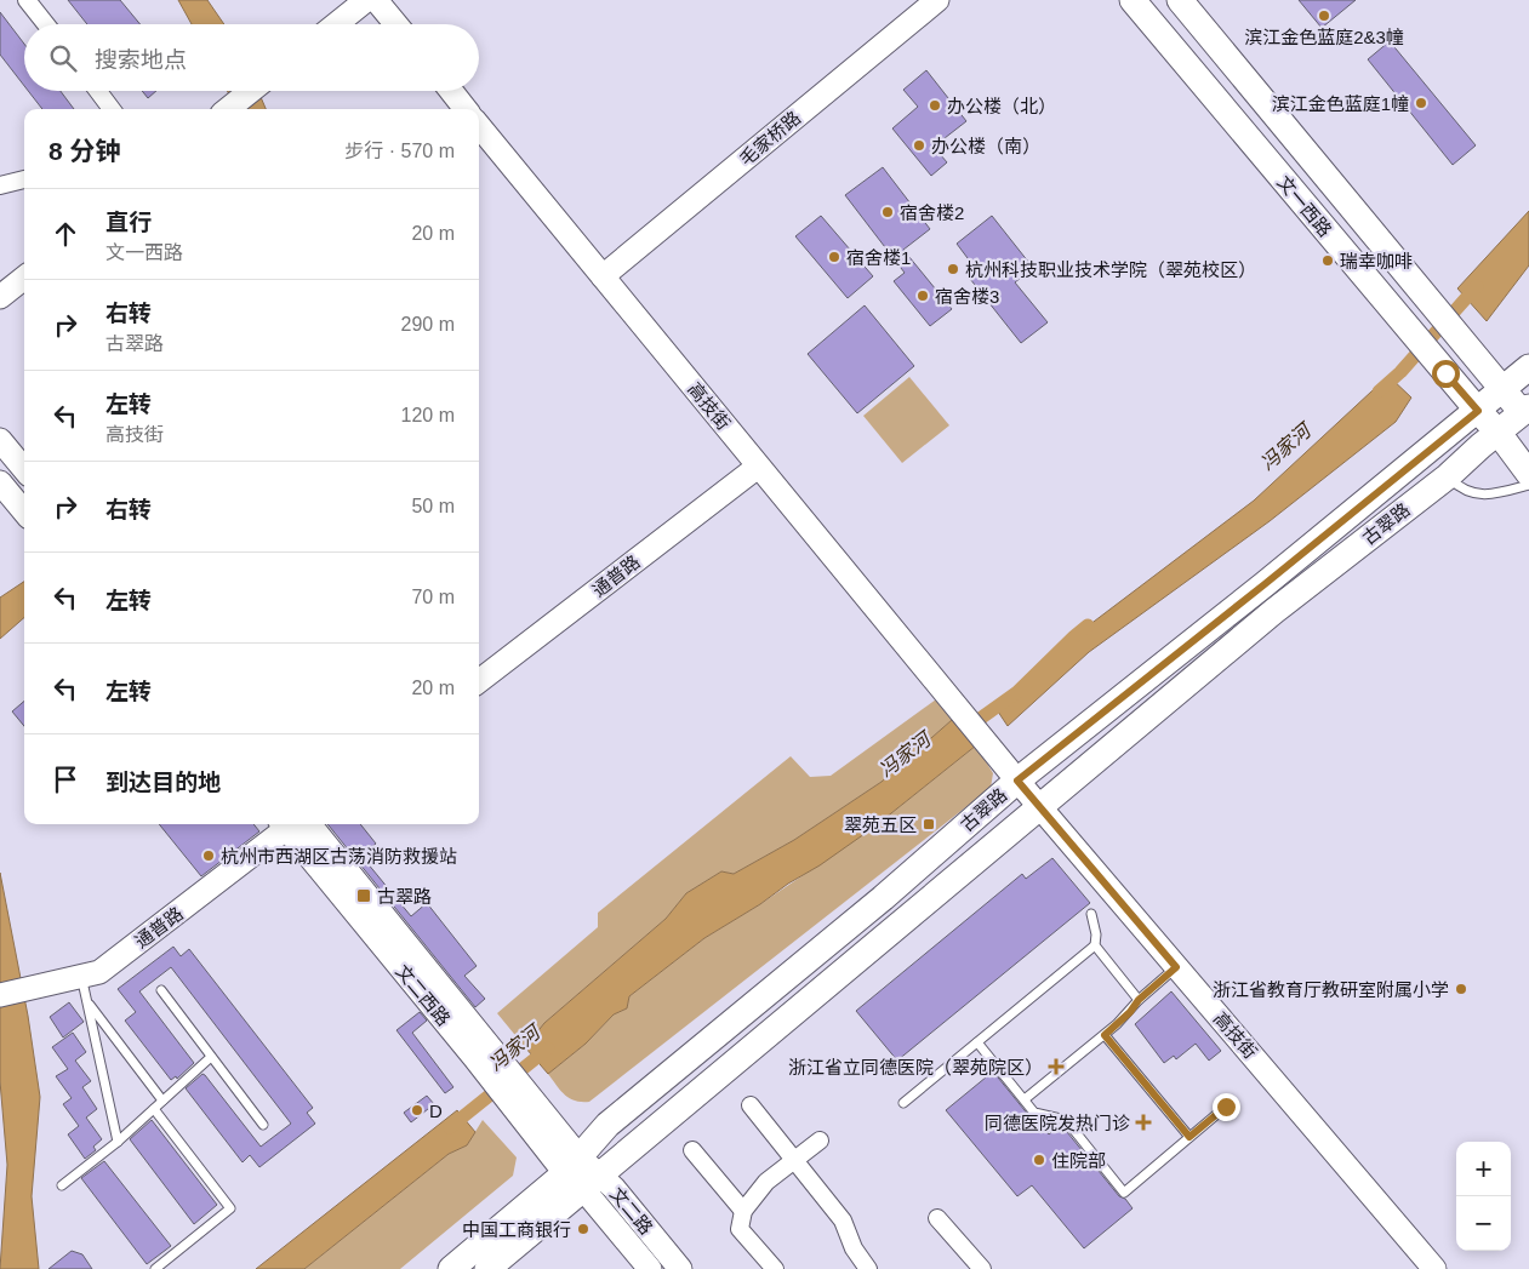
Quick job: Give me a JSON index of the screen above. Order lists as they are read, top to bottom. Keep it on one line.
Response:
{"streets":{"main road":["文一西路","古翠路"],"street":["毛家桥路","高技街","通普路","文二西路","文二路"]},"crossings":[["毛家桥路","高技街"],["文一西路","古翠路"],["高技街","古翠路"],["高技街","通普路"],["古翠路","文二西路"],["古翠路","文二路"],["文二西路","文二路"]],"water":["冯家河"],"places":{"other":["滨江金色蓝庭2&3幢","滨江金色蓝庭1幢","办公楼（北）","办公楼（南）","宿舍楼2","宿舍楼1","瑞幸咖啡","杭州科技职业技术学院（翠苑校区）","宿舍楼3","杭州市西湖区古荡消防救援站","浙江省教育厅教研室附属小学","D","住院部","中国工商银行"],"transit":["翠苑五区","古翠路"],"health":["浙江省立同德医院（翠苑院区）","同德医院发热门诊"]},"page":{"search":"搜索地点","heading":["8 分钟","步行 · 570 m"],"list":[["直行","文一西路","20 m"],["右转","古翠路","290 m"],["左转","高技街","120 m"],["右转","50 m"],["左转","70 m"],["左转","20 m"],"到达目的地"],"map_buttons":["+","−"]}}
